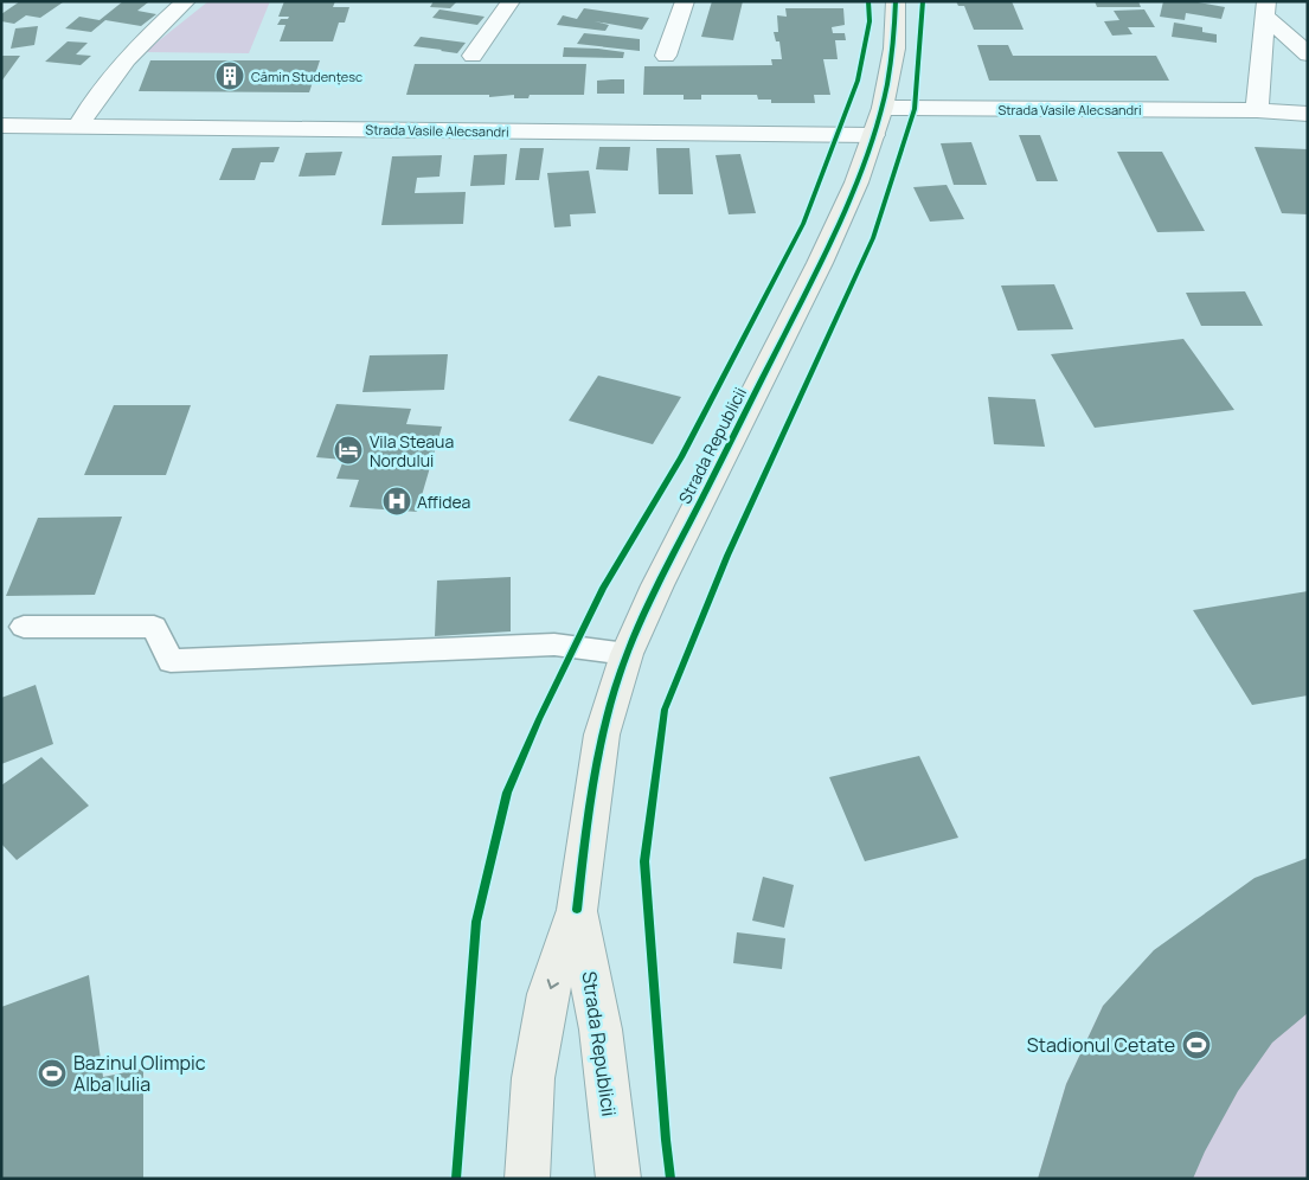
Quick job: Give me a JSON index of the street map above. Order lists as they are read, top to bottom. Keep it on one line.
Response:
{"streets":{"main road":["Strada Republicii"],"street":["Strada Vasile Alecsandri"]},"crossings":[["Strada Vasile Alecsandri","Strada Republicii"]],"places":{"building":["Cămin Studențesc"],"hotel":["Vila Steaua Nordului"],"hospital":["Affidea"],"sports":["Stadionul Cetate","Bazinul Olimpic Alba Iulia"]}}
